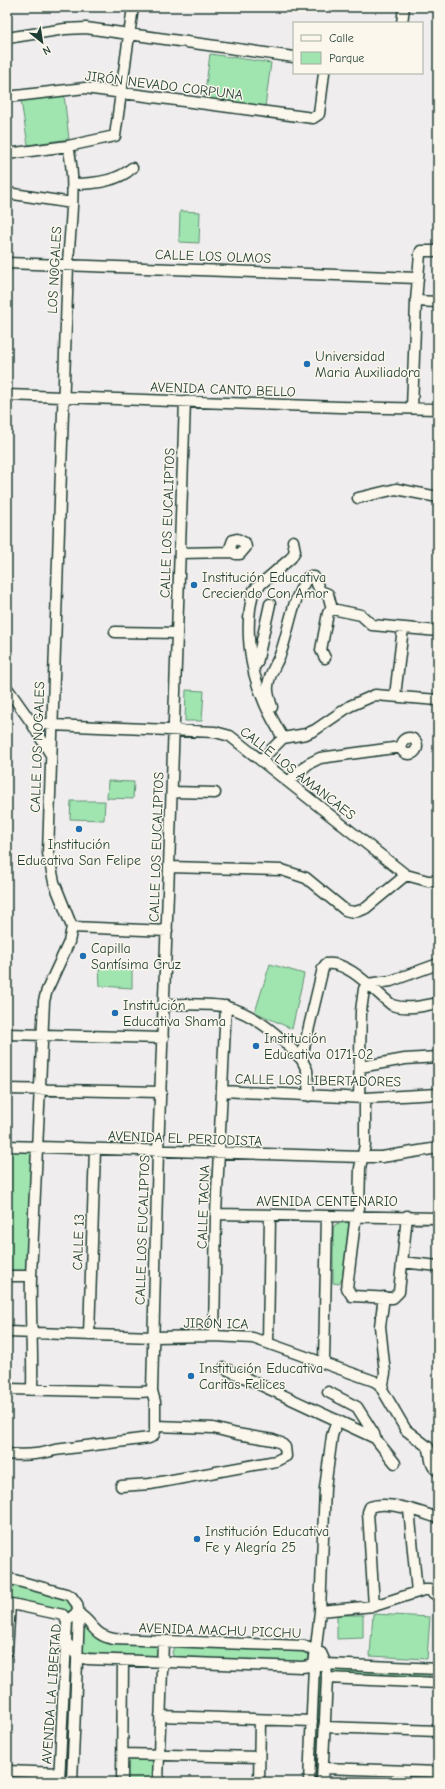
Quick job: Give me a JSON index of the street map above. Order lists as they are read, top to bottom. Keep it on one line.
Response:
{"streets":{"street":["JIRÓN NEVADO CORPUNA","CALLE LOS OLMOS","LOS NOGALES","AVENIDA CANTO BELLO","CALLE LOS EUCALIPTOS","CALLE LOS NOGALES","CALLE LOS AMANCAES","CALLE LOS LIBERTADORES","AVENIDA EL PERIODISTA","AVENIDA CENTENARIO","CALLE TACNA","CALLE 13","JIRÓN ICA","AVENIDA MACHU PICCHU","AVENIDA LA LIBERTAD"]},"crossings":[["CALLE LOS OLMOS","LOS NOGALES"],["LOS NOGALES","AVENIDA CANTO BELLO"],["LOS NOGALES","CALLE LOS NOGALES"],["AVENIDA CANTO BELLO","CALLE LOS EUCALIPTOS"],["AVENIDA CANTO BELLO","CALLE LOS NOGALES"],["CALLE LOS EUCALIPTOS","CALLE LOS AMANCAES"],["CALLE LOS EUCALIPTOS","AVENIDA EL PERIODISTA"],["CALLE LOS EUCALIPTOS","JIRÓN ICA"],["CALLE LOS NOGALES","CALLE LOS AMANCAES"],["CALLE LOS LIBERTADORES","CALLE TACNA"],["AVENIDA EL PERIODISTA","CALLE TACNA"],["AVENIDA EL PERIODISTA","CALLE 13"],["AVENIDA CENTENARIO","CALLE TACNA"],["CALLE TACNA","JIRÓN ICA"],["CALLE 13","JIRÓN ICA"],["AVENIDA MACHU PICCHU","AVENIDA LA LIBERTAD"]],"places":["Universidad Maria Auxiliadora","Institución Educativa Creciendo Con Amor","Institución Educativa San Felipe","Capilla Santísima Cruz","Institución Educativa Shama","Institución Educativa 0171-02","Institución Educativa Caritas Felices","Institución Educativa Fe y Alegría 25"],"legend":["Calle","Parque"],"north":"bottom right"}
